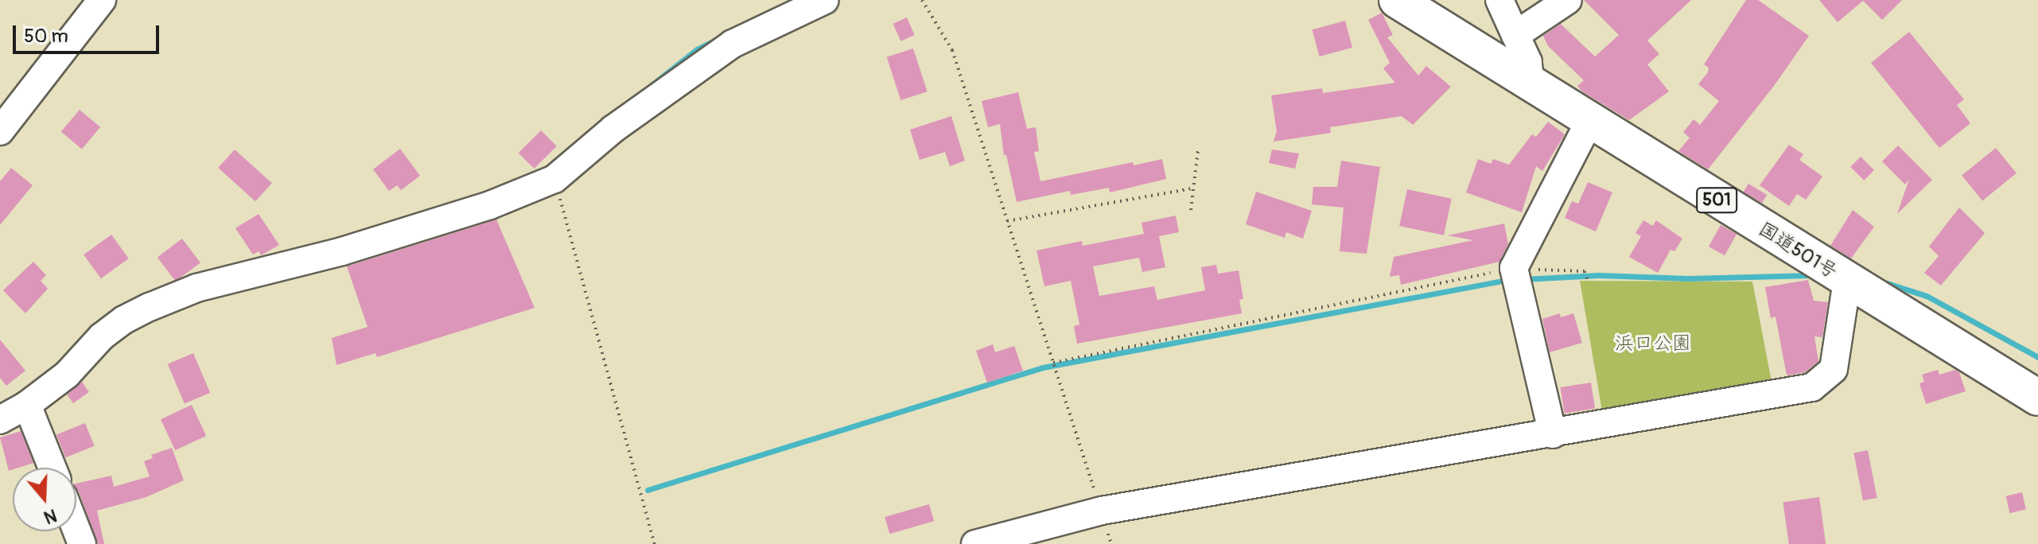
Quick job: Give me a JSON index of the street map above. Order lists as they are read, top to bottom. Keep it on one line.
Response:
{"streets":{"highway":["501","国道501号"]},"parks":["浜口公園"],"scale_bar":"50 m","north":"bottom"}
